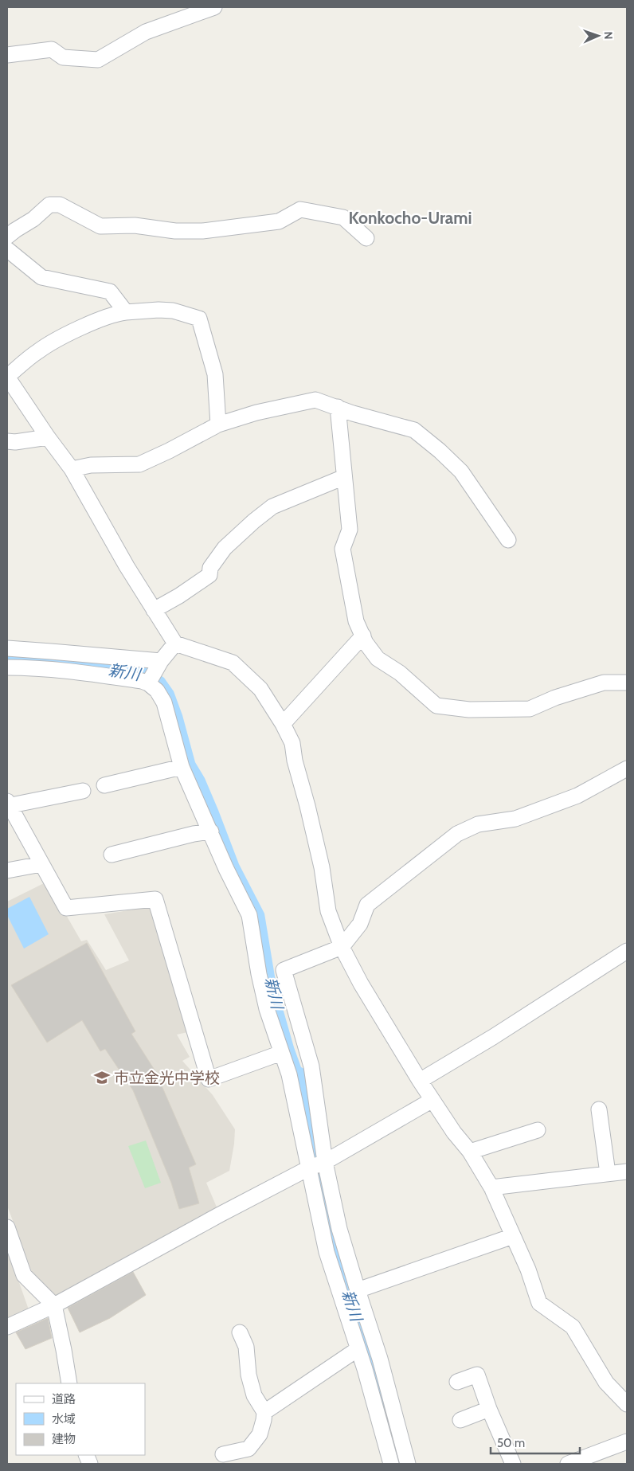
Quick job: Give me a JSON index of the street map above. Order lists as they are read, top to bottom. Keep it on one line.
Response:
{"districts":["Konkocho-Urami"],"water":["新川"],"places":{"school or university":["市立金光中学校"]},"legend":["道路","水域","建物"],"scale_bar":"50 m","north":"right"}
